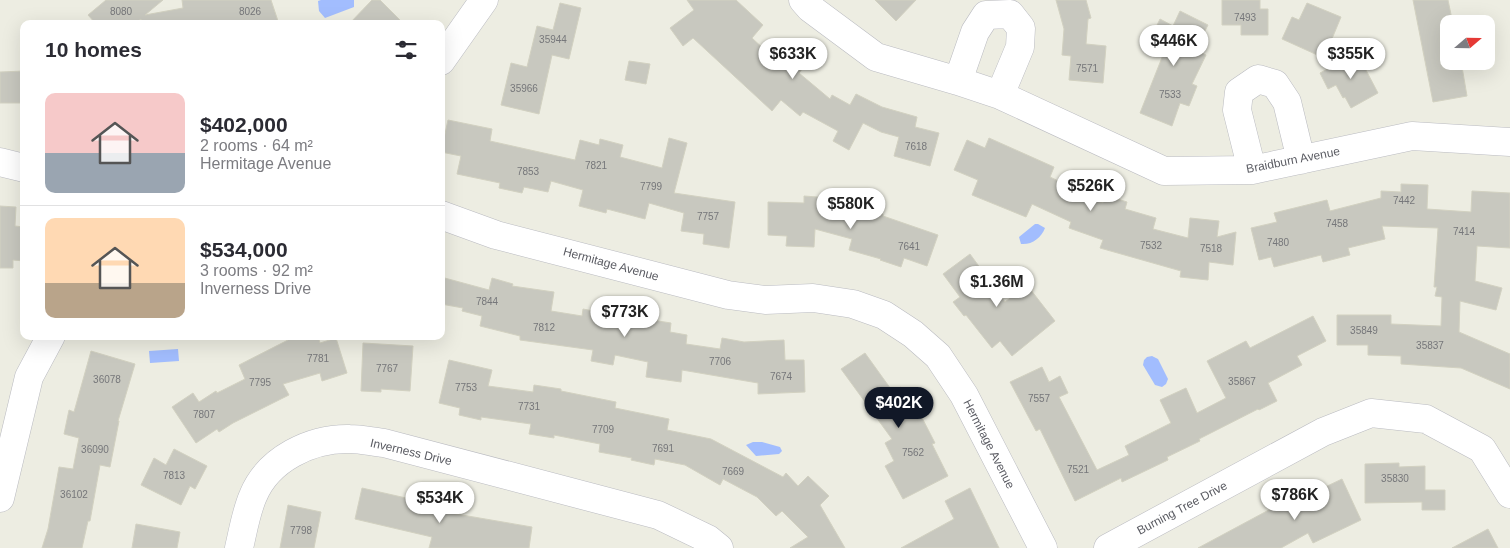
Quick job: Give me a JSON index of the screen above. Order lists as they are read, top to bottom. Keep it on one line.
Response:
{"streets":{"street":["Braidburn Avenue","Hermitage Avenue","Inverness Drive","Burning Tree Drive"]},"house_numbers":["8080","8026","7493","35944","7571","35966","7533","7618","7821","7853","7799","7442","7757","7458","7414","7480","7532","7641","7518","7844","7812","35849","35837","7781","7706","7767","7674","36078","35867","7795","7753","7557","7731","7807","7709","7691","36090","7562","7521","7669","7813","35830","36102","7798"],"north":"right","page":{"heading":"10 homes","price":["$446K","$633K","$355K","$526K","$580K","$1.36M","$773K","$402K","$786K","$534K"],"list":[{"name":"$402,000","note":"2 rooms · 64 m² · Hermitage Avenue"},{"name":"$534,000","note":"3 rooms · 92 m² · Inverness Drive"}]}}
